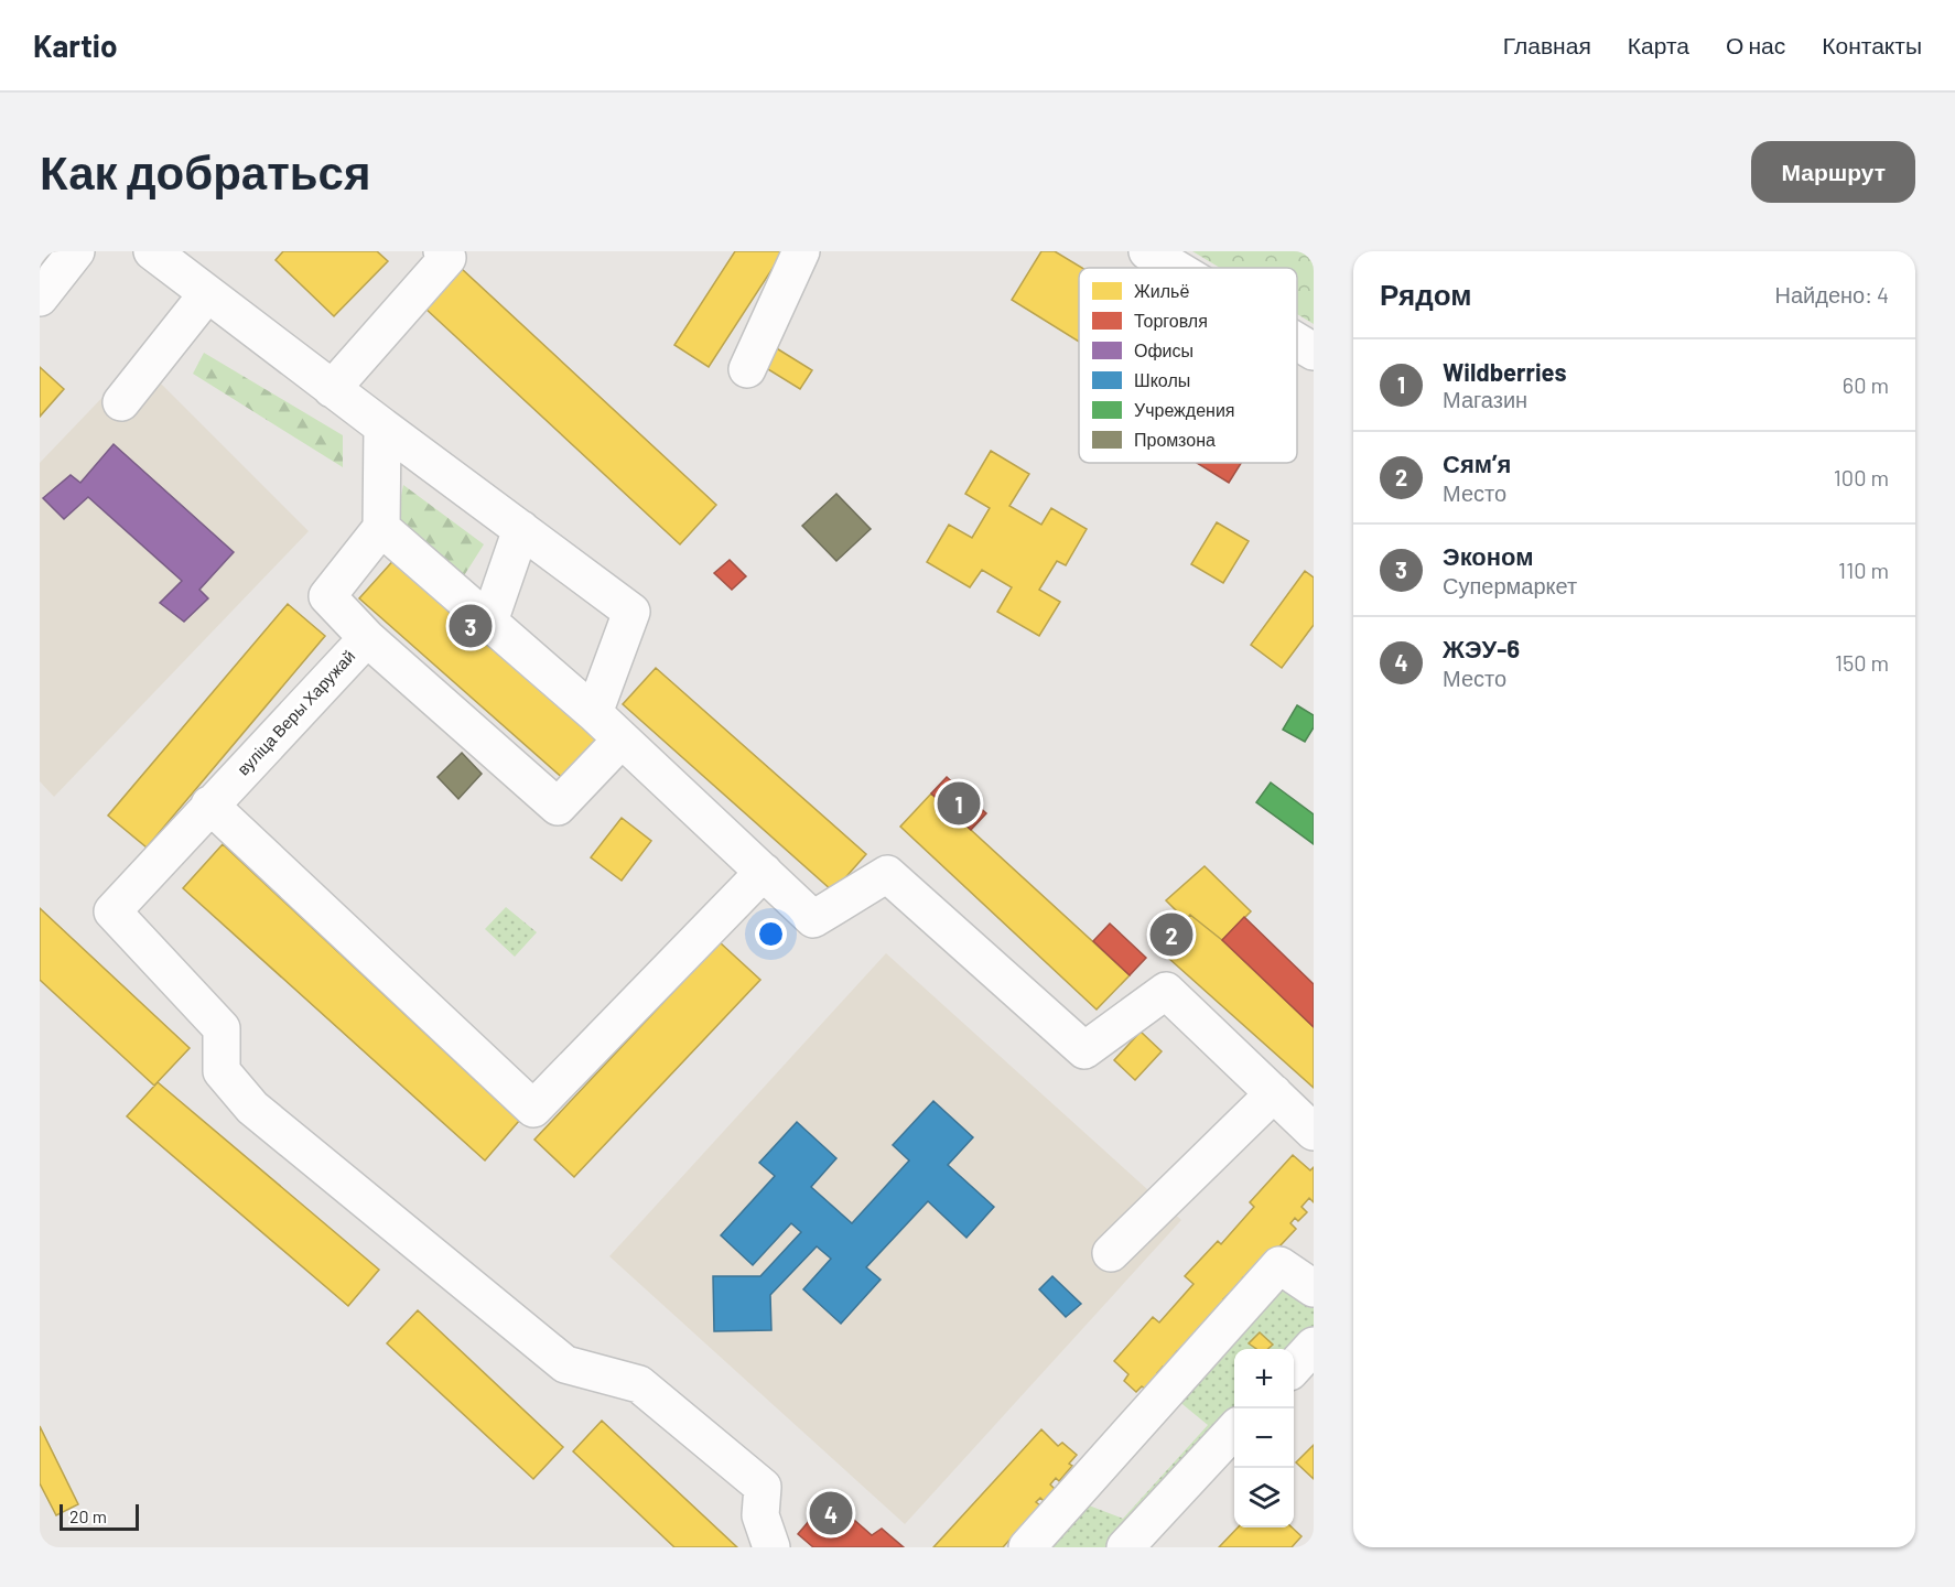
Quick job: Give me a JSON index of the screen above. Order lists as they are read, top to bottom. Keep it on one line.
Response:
{"streets":{"street":["вуліца Веры Харужай"]},"legend":["Жильё","Торговля","Офисы","Школы","Учреждения","Промзона"],"scale_bar":"20 m","page":{"header":"Kartio","nav":["Главная","Карта","О нас","Контакты"],"buttons":"Маршрут","title":"Как добраться","heading":["Рядом","Найдено: 4"],"list":[{"mark":"1","name":"Wildberries","note":"Магазин","value":"60 m"},{"mark":"2","name":"Сямʼя","note":"Место","value":"100 m"},{"mark":"3","name":"Эконом","note":"Супермаркет","value":"110 m"},{"mark":"4","name":"ЖЭУ-6","note":"Место","value":"150 m"}],"pins":["3","1","2","4"],"map_buttons":["+","−"],"scale":"20 m"}}
